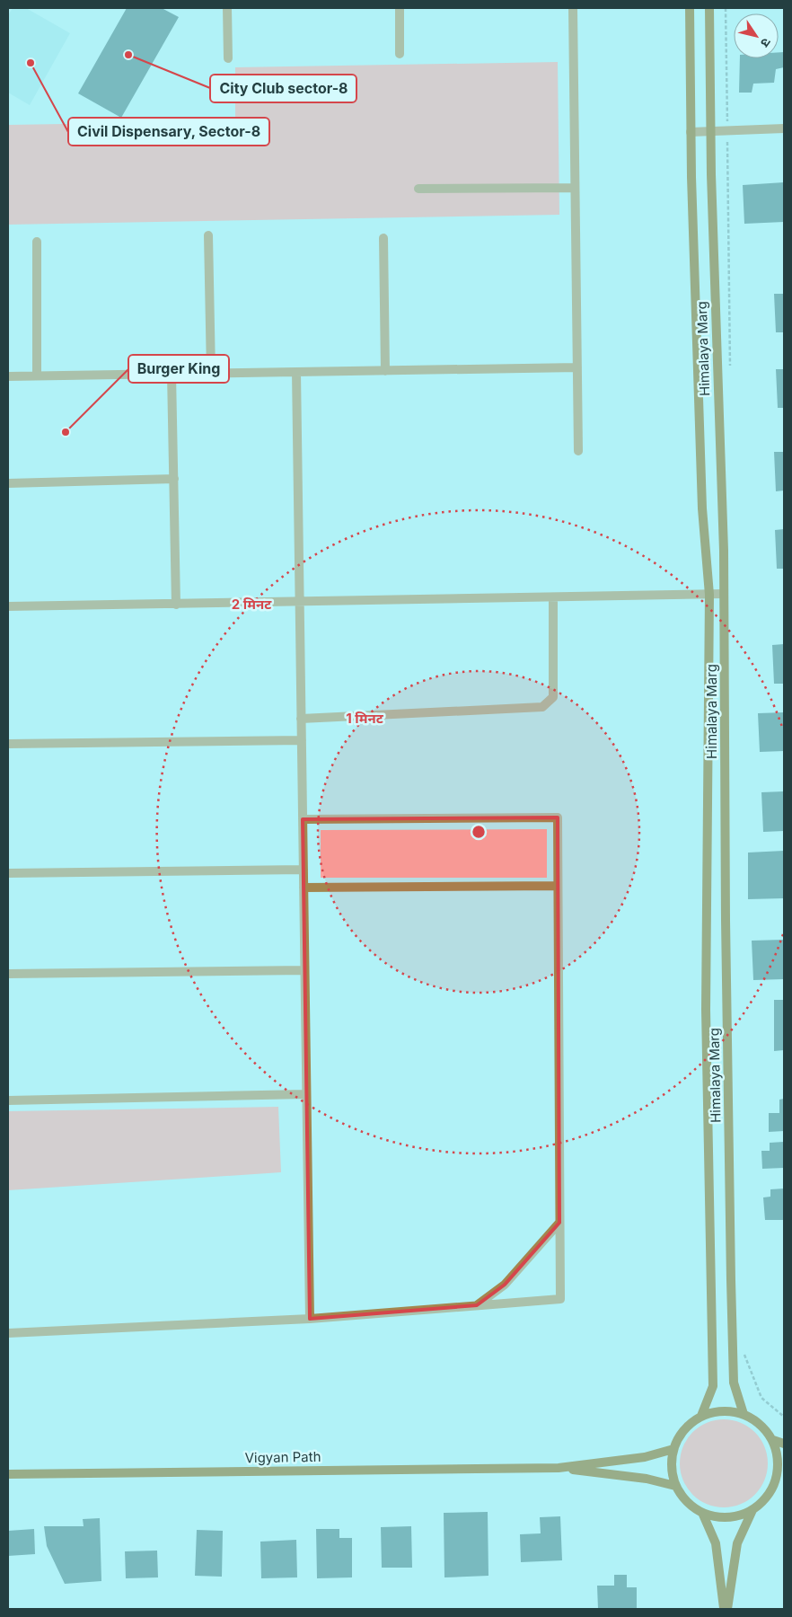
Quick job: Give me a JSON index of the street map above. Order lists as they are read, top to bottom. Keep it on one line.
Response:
{"streets":{"main road":["Himalaya Marg","Vigyan Path"]},"crossings":[["Himalaya Marg","Vigyan Path"]],"places":["City Club sector-8","Civil Dispensary, Sector-8","Burger King"],"north":"bottom right","rings":["2 मिनट","1 मिनट"]}
